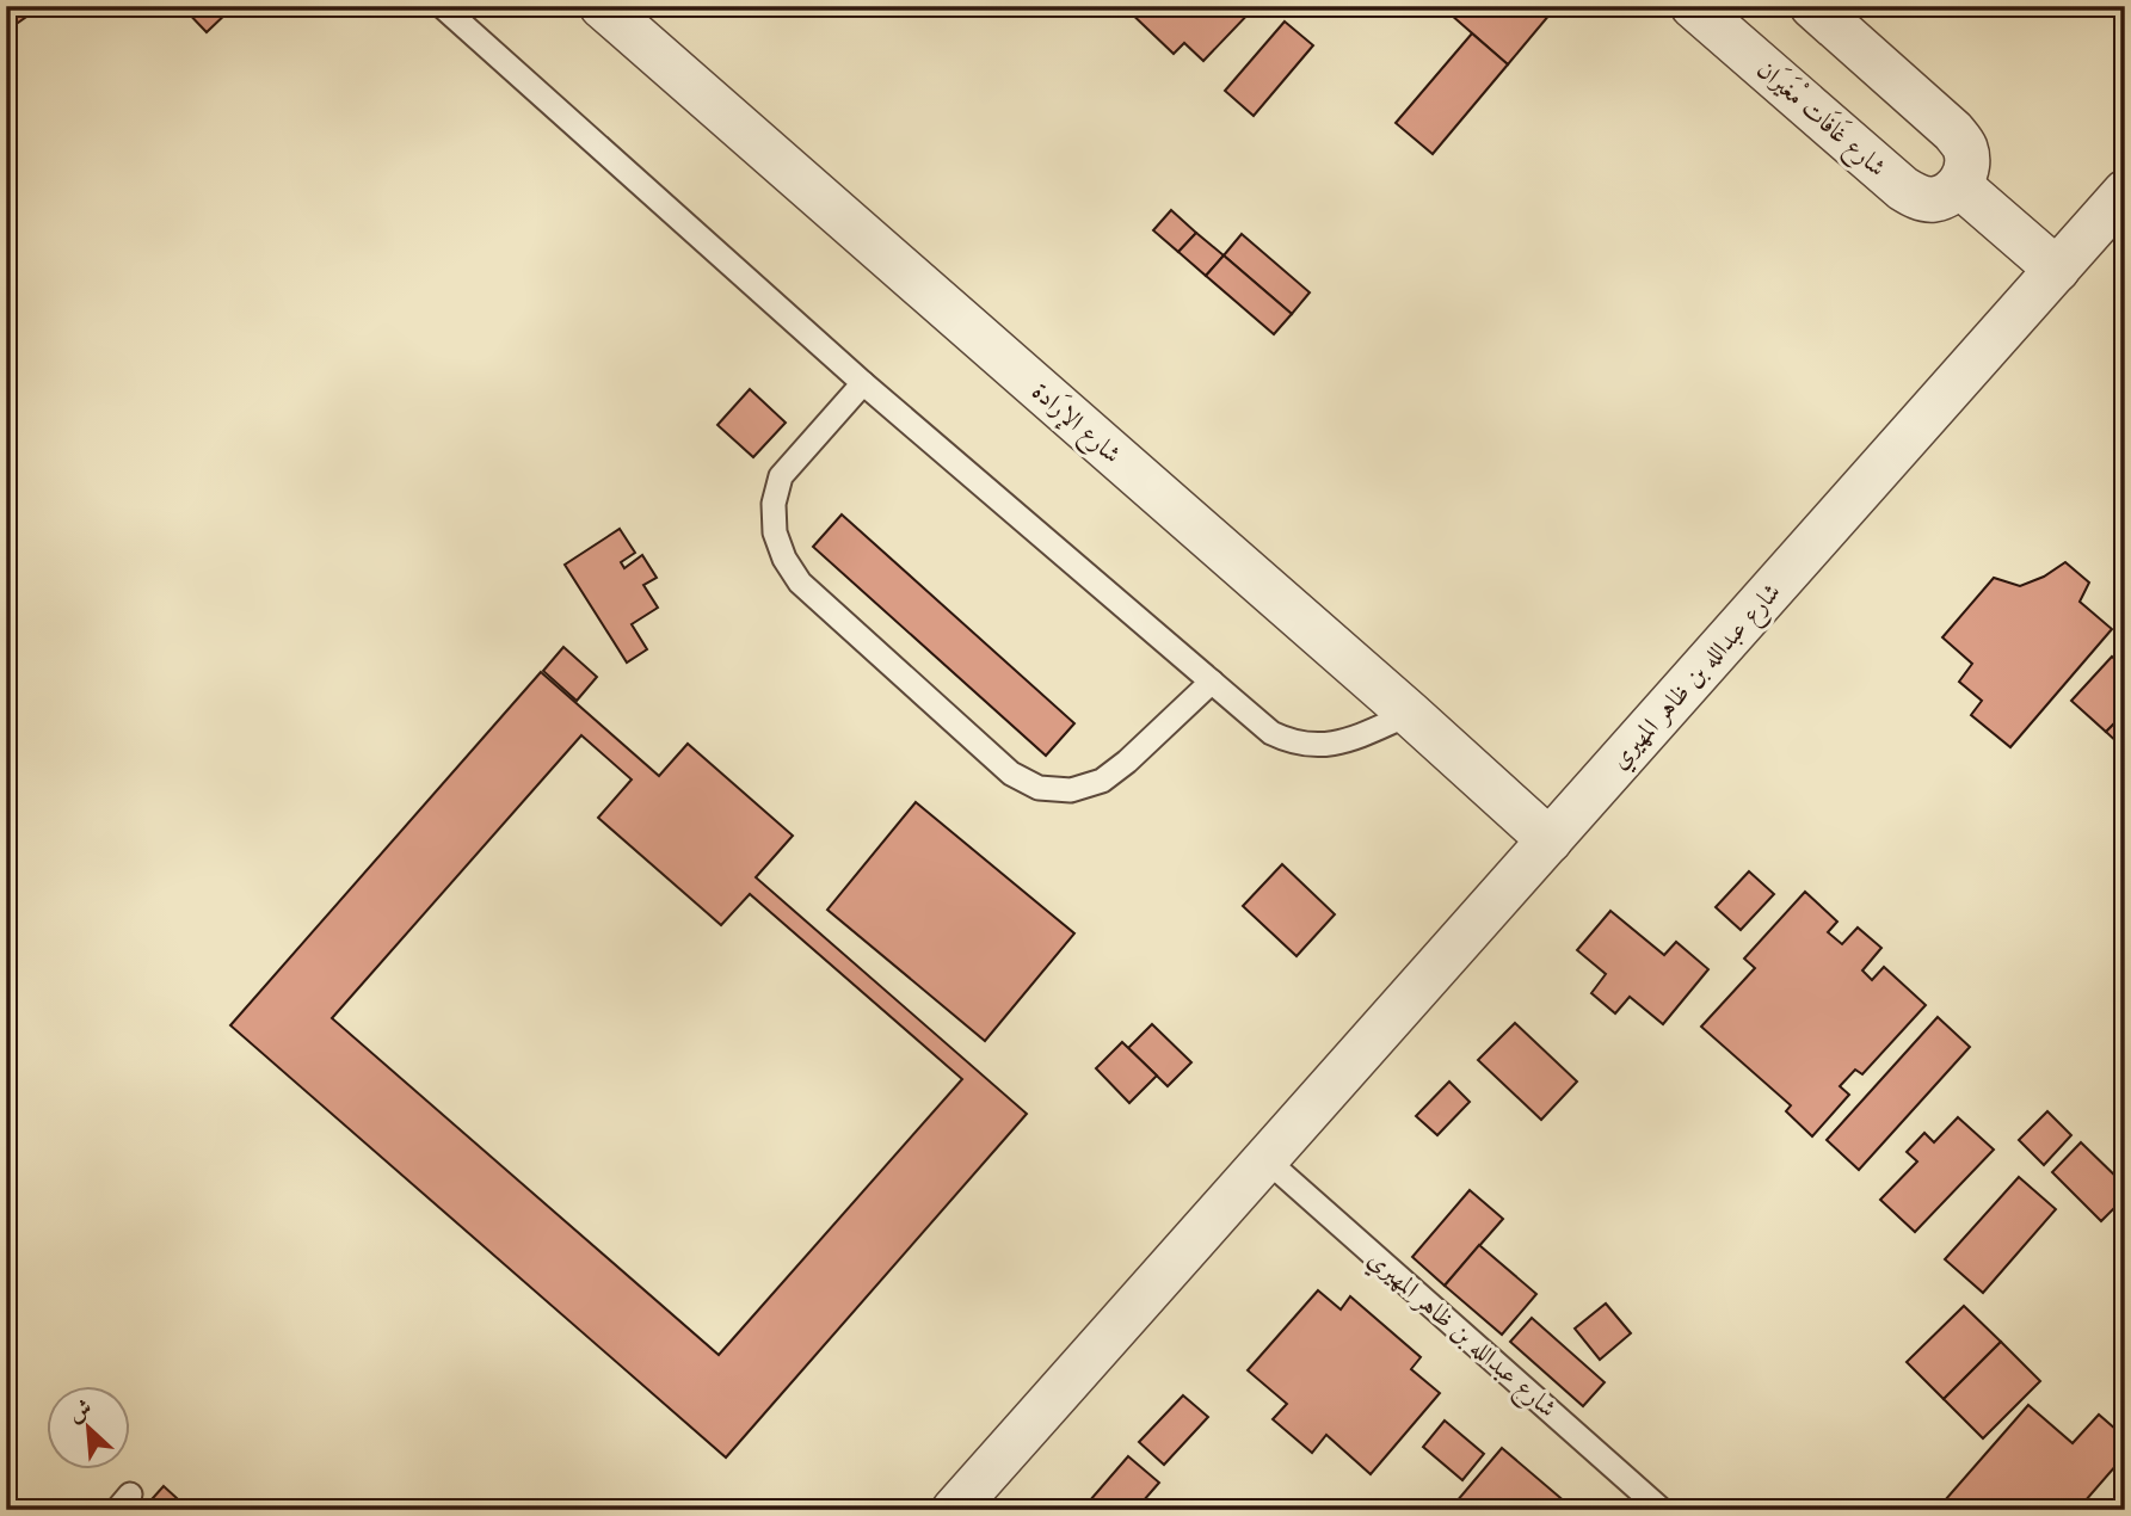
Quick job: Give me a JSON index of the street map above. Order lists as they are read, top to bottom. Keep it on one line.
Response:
{"streets":{"street":["شارع غَافَات مْغَيرَان","شارع الإرَادة","شارع عبدالله بن ظاهر المهيري"]},"crossings":[["شارع الإرَادة","شارع عبدالله بن ظاهر المهيري"]],"north":"top left"}
